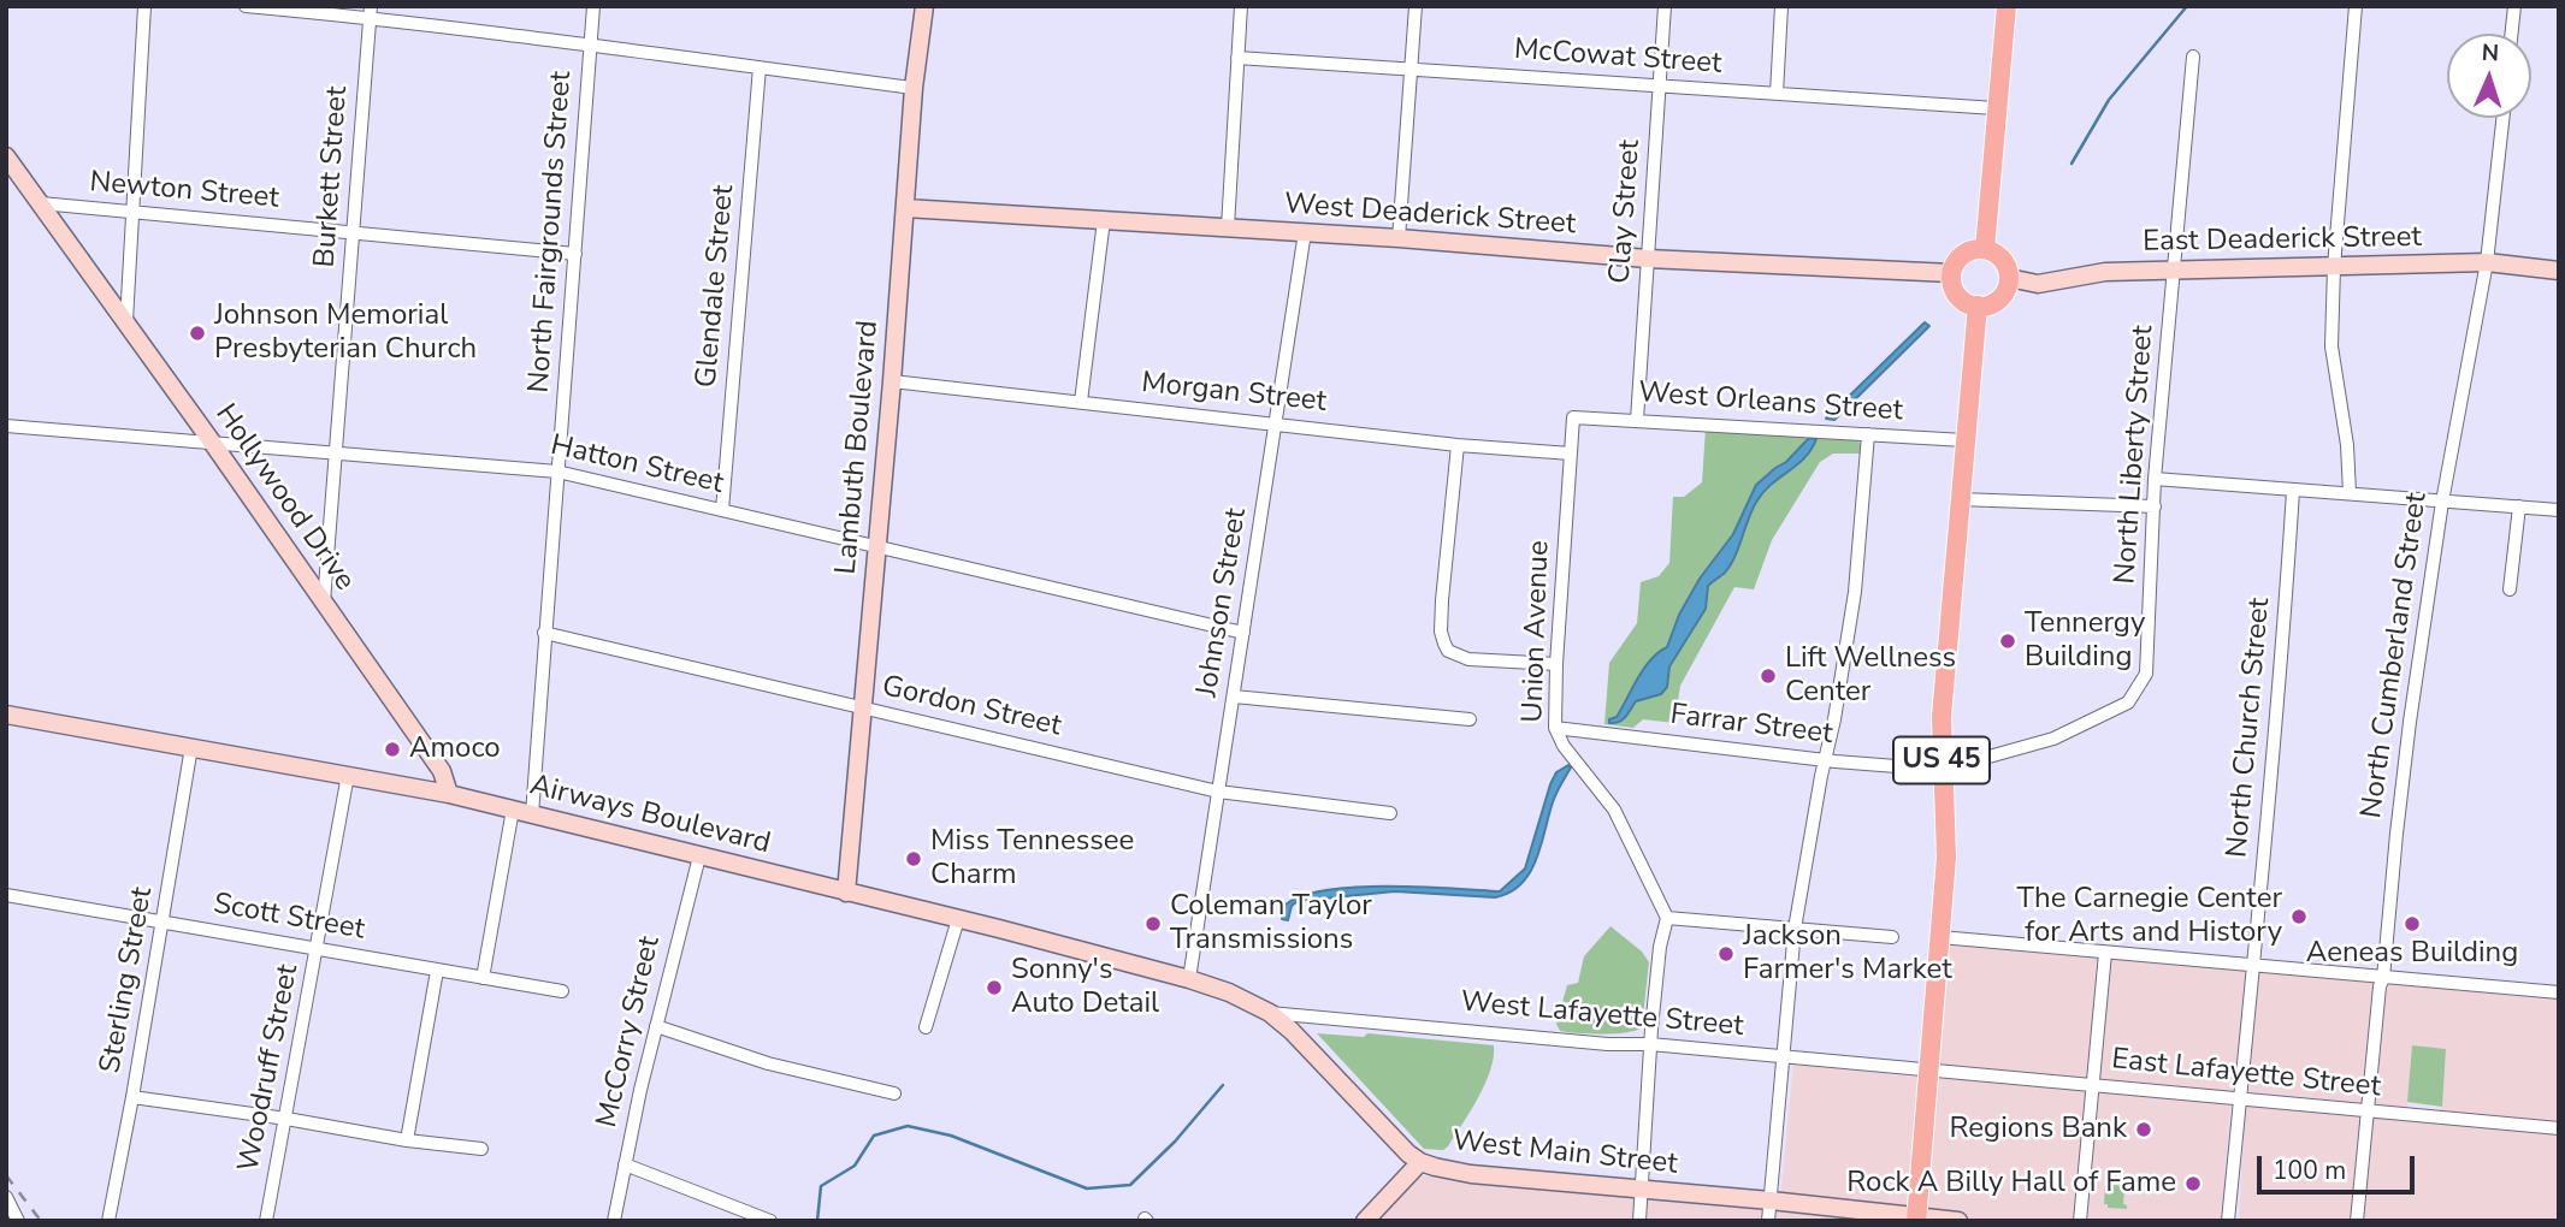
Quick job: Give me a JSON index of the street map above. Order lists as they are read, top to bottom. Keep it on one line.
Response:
{"streets":{"main road":["US 45"],"street":["McCowat Street","Burkett Street","Newton Street","Clay Street","West Deaderick Street","North Fairgrounds Street","East Deaderick Street","Glendale Street","Morgan Street","West Orleans Street","Lambuth Boulevard","North Liberty Street","Hatton Street","Hollywood Drive","Johnson Street","Union Avenue","North Cumberland Street","Gordon Street","Farrar Street","North Church Street","Airways Boulevard","Scott Street","Sterling Street","West Lafayette Street","McCorry Street","Woodruff Street","East Lafayette Street","West Main Street"]},"crossings":[["McCowat Street","Clay Street"],["Burkett Street","Newton Street"],["Burkett Street","Hatton Street"],["Burkett Street","Hollywood Drive"],["Newton Street","North Fairgrounds Street"],["Newton Street","Hollywood Drive"],["Clay Street","West Deaderick Street"],["Clay Street","West Orleans Street"],["West Deaderick Street","East Deaderick Street"],["West Deaderick Street","Lambuth Boulevard"],["West Deaderick Street","Johnson Street"],["West Deaderick Street","US 45"],["North Fairgrounds Street","Hatton Street"],["North Fairgrounds Street","Gordon Street"],["North Fairgrounds Street","Airways Boulevard"],["East Deaderick Street","North Liberty Street"],["East Deaderick Street","North Cumberland Street"],["East Deaderick Street","US 45"],["Glendale Street","Hatton Street"],["Morgan Street","Lambuth Boulevard"],["Morgan Street","Johnson Street"],["Morgan Street","Union Avenue"],["West Orleans Street","Union Avenue"],["West Orleans Street","US 45"],["Lambuth Boulevard","Hatton Street"],["Lambuth Boulevard","Gordon Street"],["Lambuth Boulevard","Airways Boulevard"],["North Liberty Street","Farrar Street"],["North Liberty Street","US 45"],["Hatton Street","Hollywood Drive"],["Hatton Street","Johnson Street"],["Hollywood Drive","Airways Boulevard"],["Johnson Street","Gordon Street"],["Johnson Street","Airways Boulevard"],["Union Avenue","Farrar Street"],["North Cumberland Street","East Lafayette Street"],["Farrar Street","US 45"],["North Church Street","East Lafayette Street"],["US 45","West Lafayette Street"],["US 45","East Lafayette Street"],["US 45","West Main Street"],["Airways Boulevard","Sterling Street"],["Airways Boulevard","West Lafayette Street"],["Airways Boulevard","McCorry Street"],["Airways Boulevard","Woodruff Street"],["Airways Boulevard","West Main Street"],["Scott Street","Sterling Street"],["Scott Street","Woodruff Street"],["West Lafayette Street","East Lafayette Street"],["West Lafayette Street","West Main Street"]],"places":["Johnson Memorial Presbyterian Church","Tennergy Building","Lift Wellness Center","Amoco","Miss Tennessee Charm","The Carnegie Center for Arts and History","Coleman Taylor Transmissions","Aeneas Building","Jackson Farmer's Market","Sonny's Auto Detail","Regions Bank","Rock A Billy Hall of Fame"],"scale_bar":"100 m","north":"top"}
